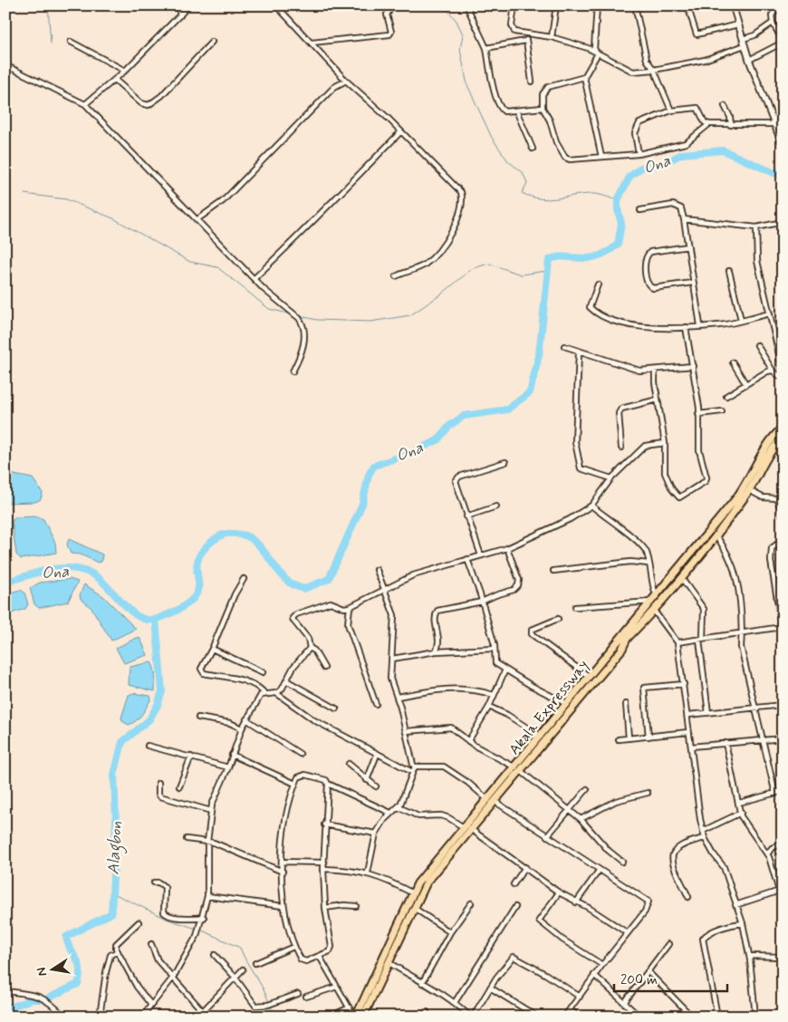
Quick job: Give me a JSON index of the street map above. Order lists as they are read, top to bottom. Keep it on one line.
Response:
{"streets":{"main road":["Akala Expressway"]},"water":["Ona","Alagbon"],"scale_bar":"200 m","north":"left"}
